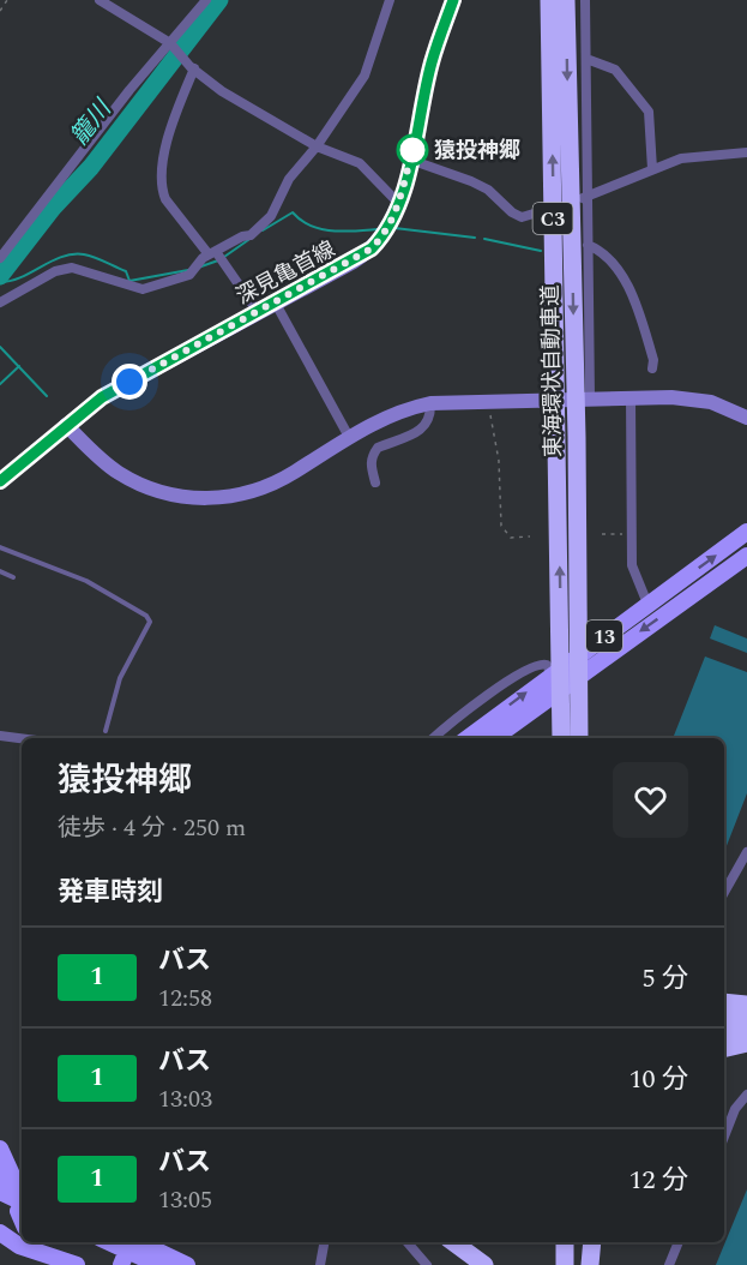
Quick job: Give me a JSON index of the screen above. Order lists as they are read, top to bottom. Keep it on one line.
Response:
{"streets":{"highway":["C3","東海環状自動車道"],"main road":["13"],"street":["深見亀首線"]},"water":["籠川"],"places":["猿投神郷"],"lines":["bus line 1"],"page":{"heading":[["猿投神郷","徒歩 · 4 分 · 250 m"],"発車時刻"],"list":[{"mark":"1","name":"バス","note":"12:58","value":"5 分"},{"mark":"1","name":"バス","note":"13:03","value":"10 分"},{"mark":"1","name":"バス","note":"13:05","value":"12 分"}]}}
